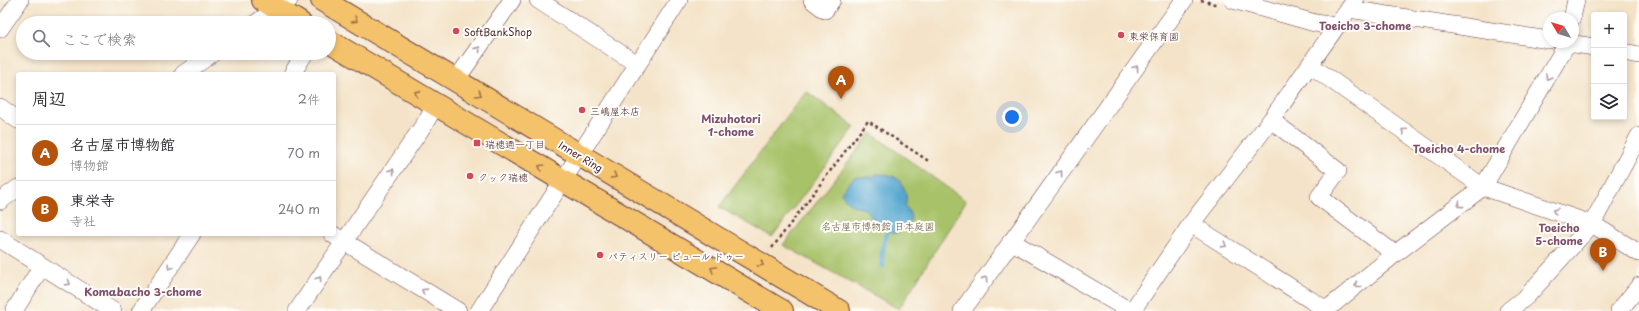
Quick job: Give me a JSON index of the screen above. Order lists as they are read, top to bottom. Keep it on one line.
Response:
{"streets":{"main road":["Inner Ring"]},"districts":["Toeicho 3-chome","Mizuhotori 1-chome","Toeicho 4-chome","Toeicho 5-chome","Komabacho 3-chome"],"parks":["名古屋市博物館 日本庭園"],"places":{"other":["SoftBankShop","東栄保育園","三嶋屋本店","クック瑞穂","パティスリー ピュール ドゥー"],"transit":["瑞穂通一丁目"]},"north":"top left","page":{"map_buttons":["+","−"],"search":"ここで検索","pins":["A","B"],"heading":["周辺","2件"],"list":[{"mark":"A","name":"名古屋市博物館","note":"博物館","value":"70 m"},{"mark":"B","name":"東栄寺","note":"寺社","value":"240 m"}]}}
